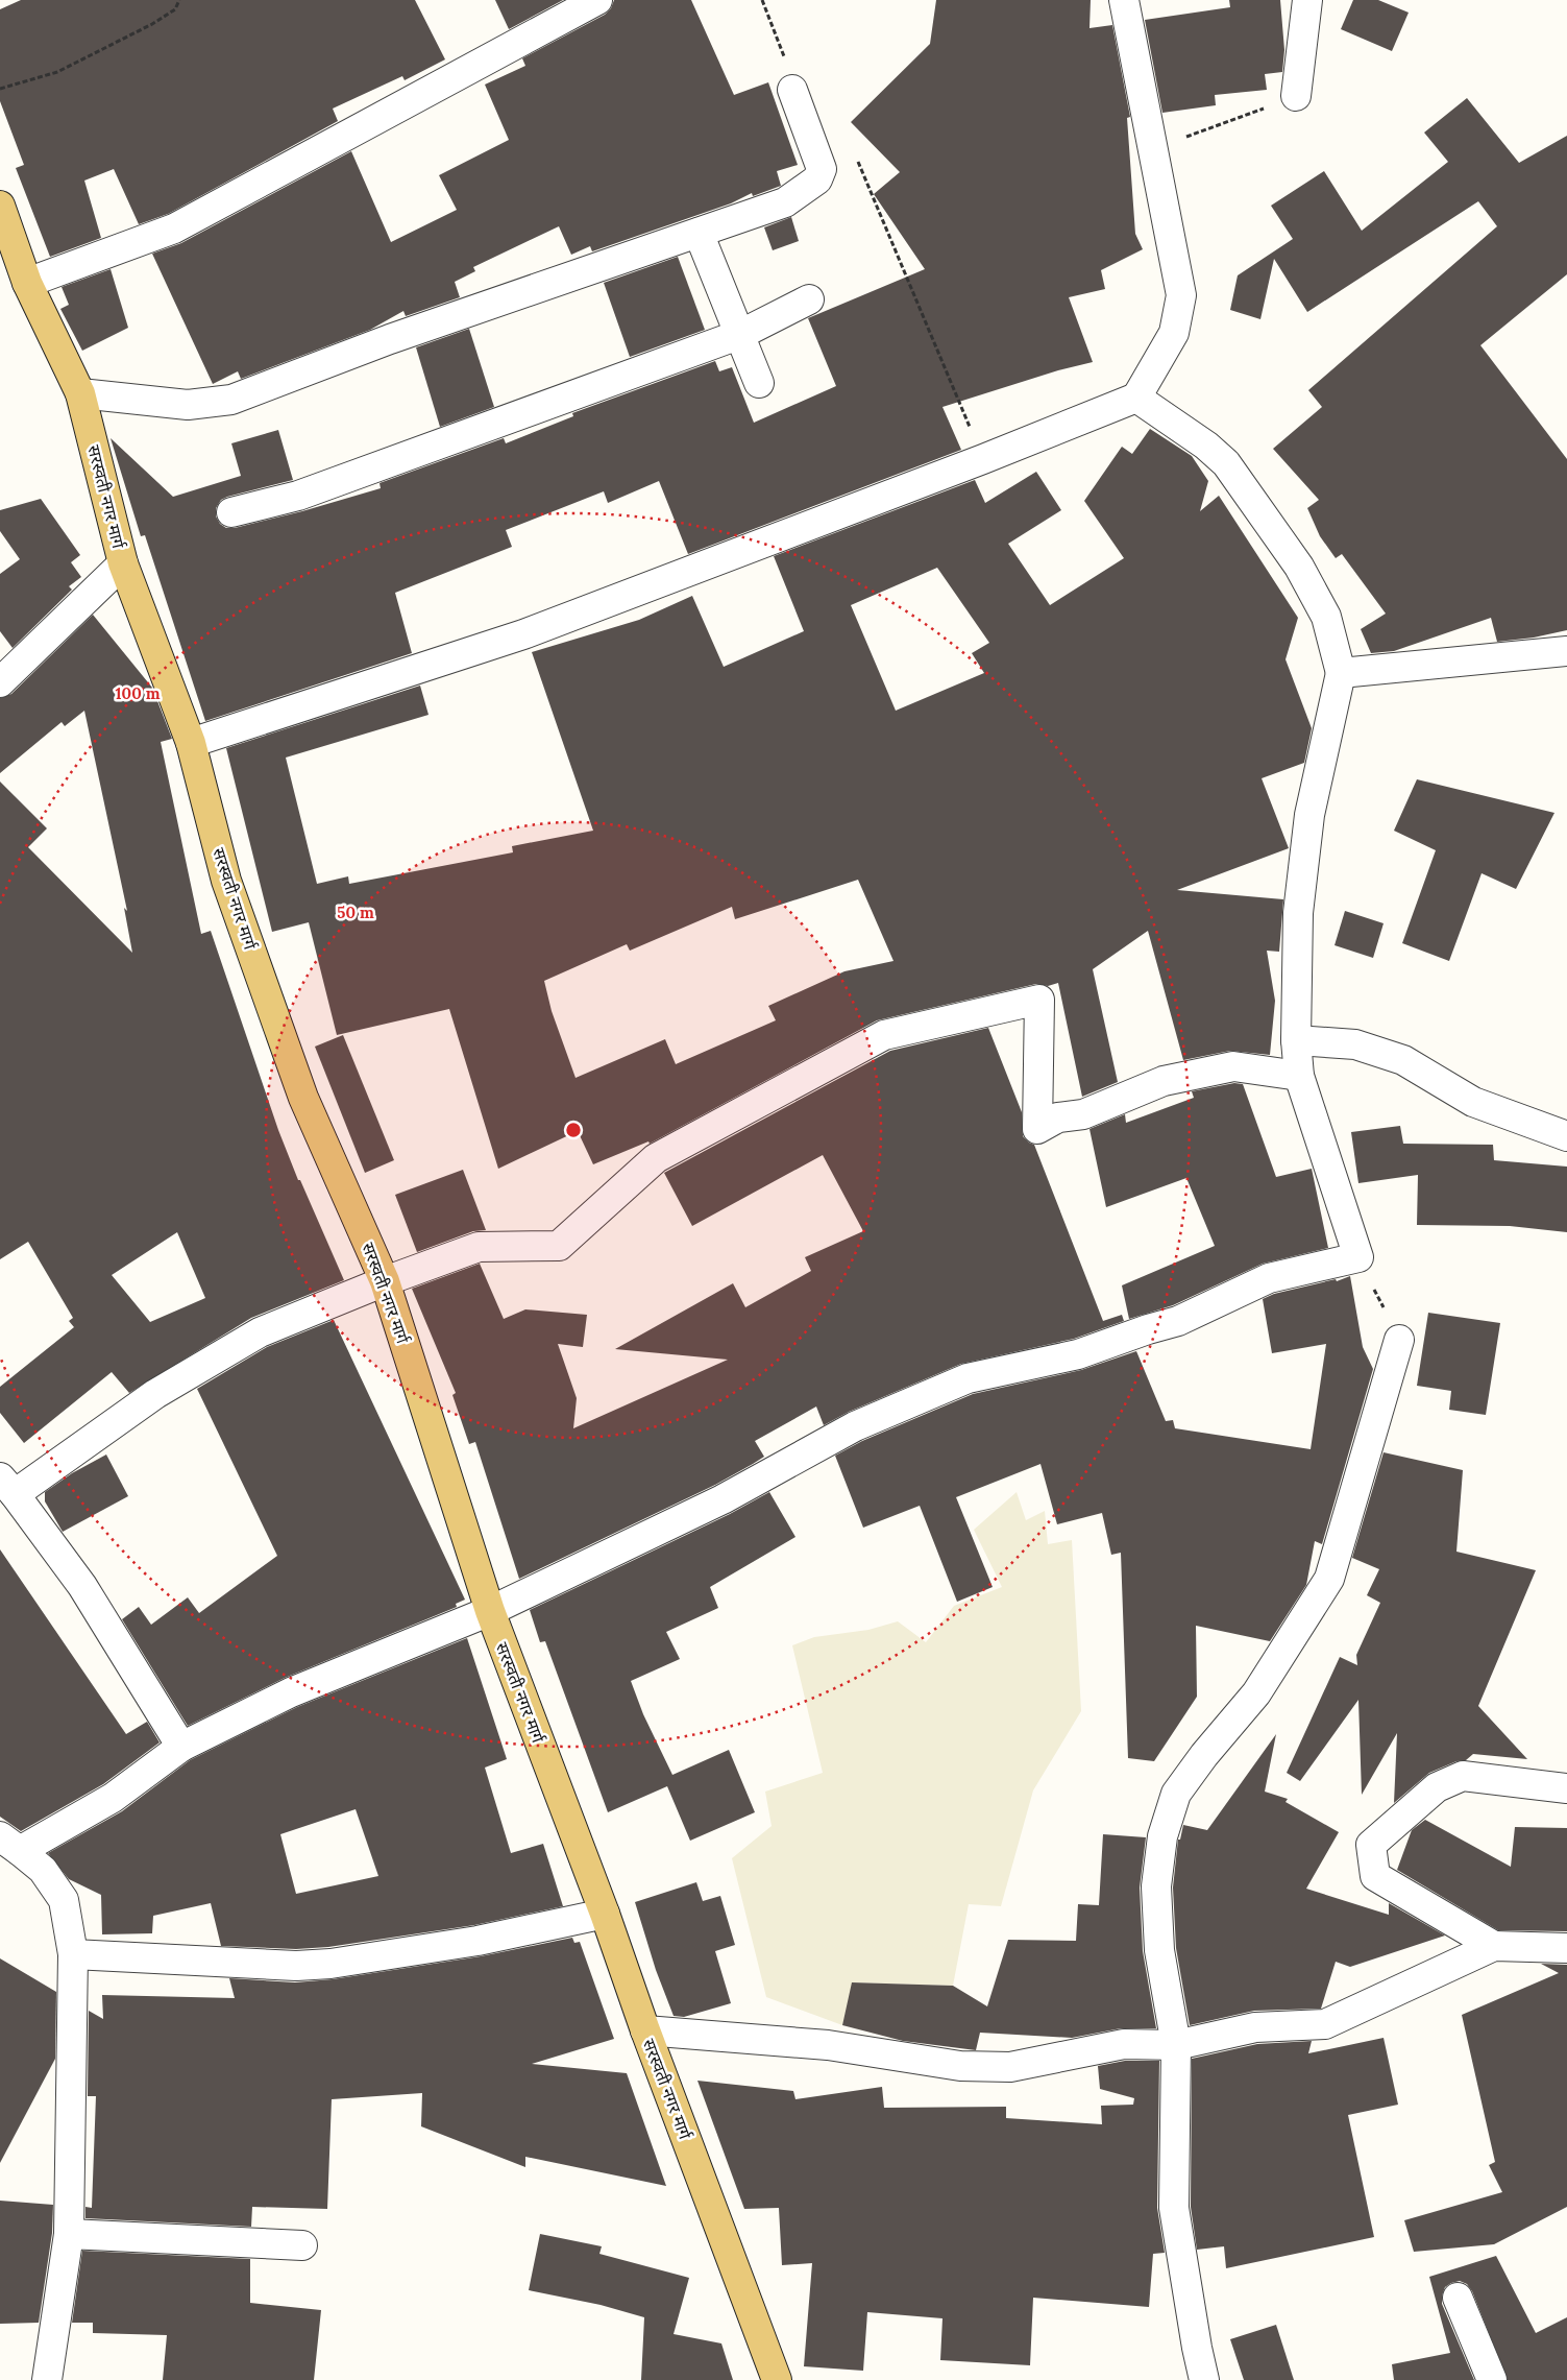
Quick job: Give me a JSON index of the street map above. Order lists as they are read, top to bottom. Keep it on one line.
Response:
{"streets":{"main road":["सरस्वती नगर मार्ग"]},"rings":["100 m","50 m"]}
